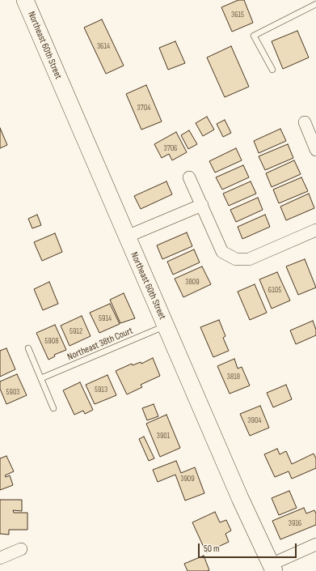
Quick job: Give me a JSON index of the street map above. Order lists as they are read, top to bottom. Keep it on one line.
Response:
{"streets":{"street":["Northeast 60th Street"],"lane":["Northeast 38th Court"]},"crossings":[["Northeast 60th Street","Northeast 38th Court"]],"house_numbers":["3615","3614","3704","3706","3809","6105","5914","5912","5908","3818","5913","5903","3904","3901","3909","3916"],"scale_bar":"50 m"}
